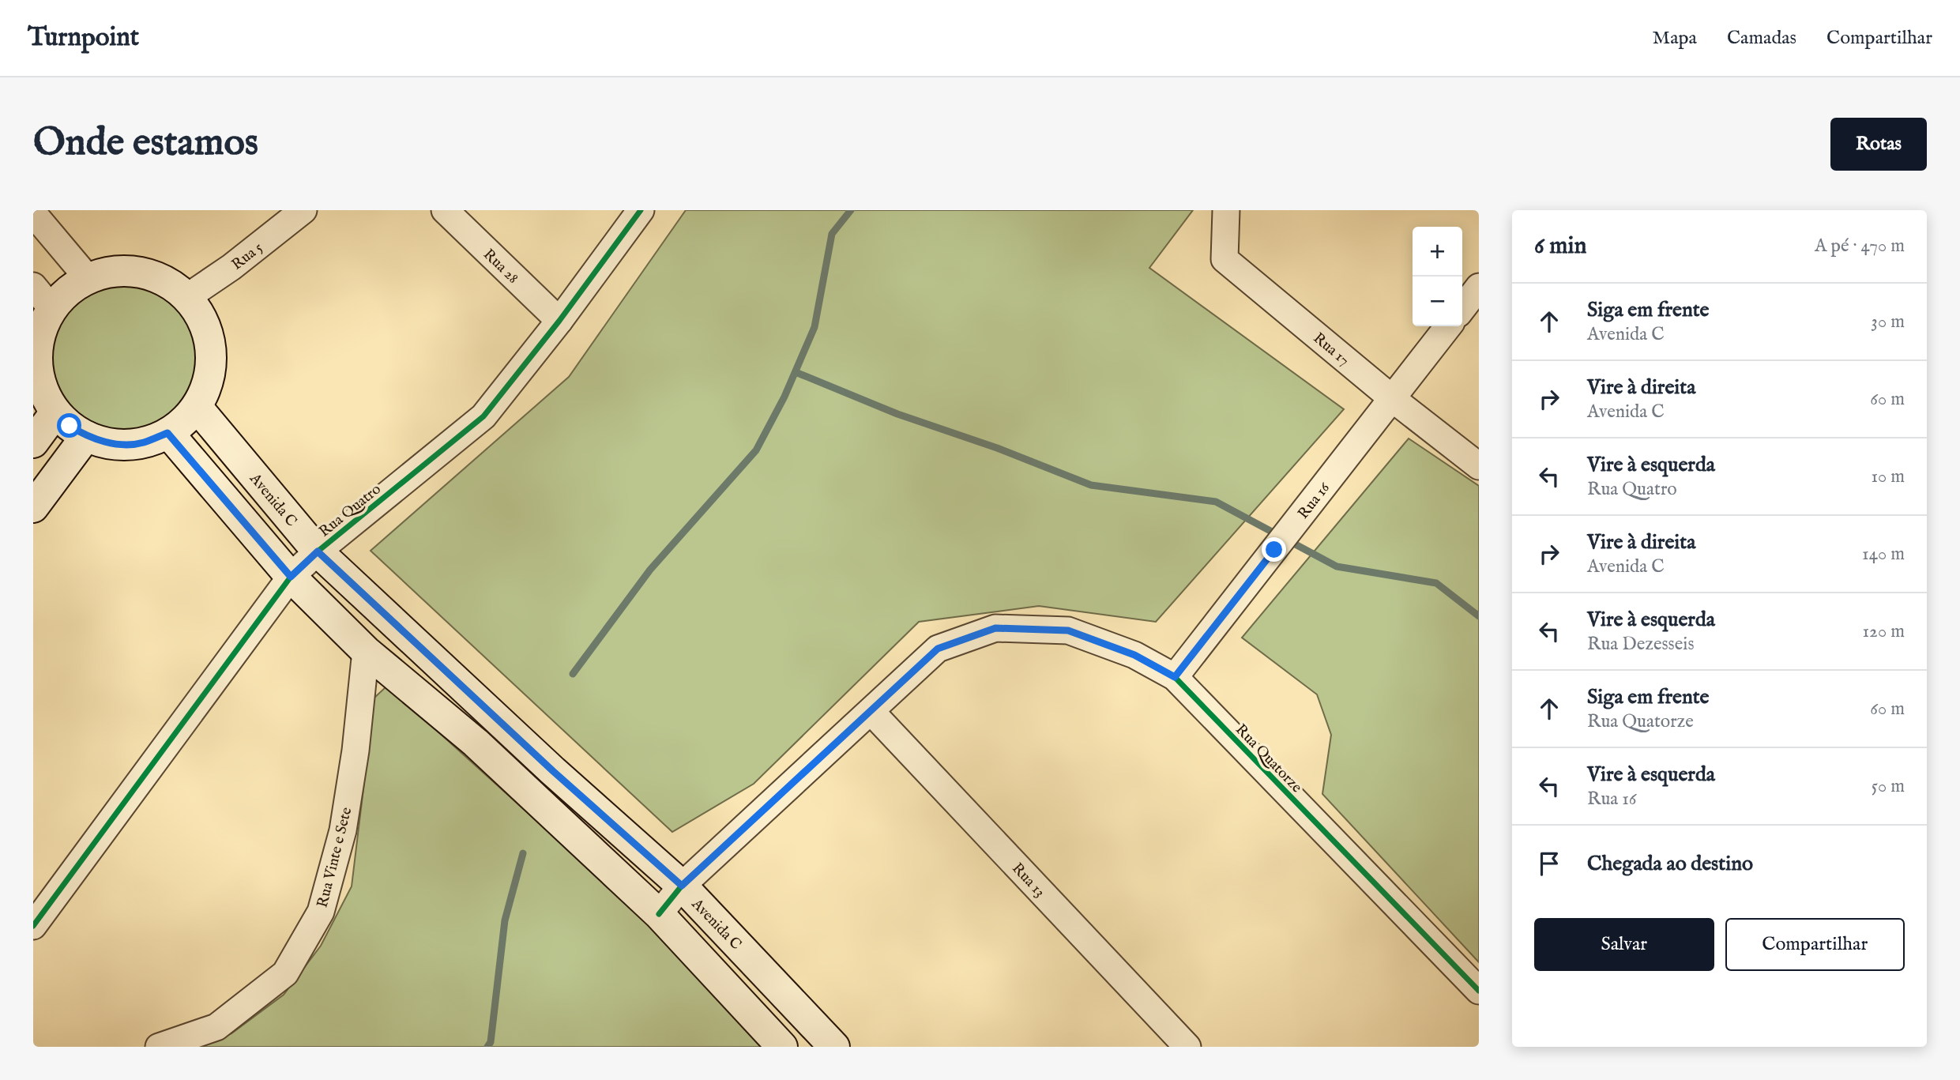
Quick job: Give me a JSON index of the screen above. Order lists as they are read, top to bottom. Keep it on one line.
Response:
{"streets":{"street":["Rua 5","Rua 28","Rua 17","Avenida C","Rua 16","Rua Quatro","Rua Quatorze","Rua Vinte e Sete","Rua 13"]},"crossings":[["Rua 5","Avenida C"],["Rua 28","Rua Quatro"],["Rua 17","Rua 16"],["Avenida C","Rua Quatro"],["Rua 16","Rua Quatorze"],["Rua Quatorze","Rua 13"]],"page":{"header":"Turnpoint","nav":["Mapa","Camadas","Compartilhar"],"buttons":["Rotas",["Salvar","Compartilhar"]],"title":"Onde estamos","heading":["6 min","A pé · 470 m"],"map_buttons":["+","−"],"list":[["Siga em frente","Avenida C","30 m"],["Vire à direita","Avenida C","60 m"],["Vire à esquerda","Rua Quatro","10 m"],["Vire à direita","Avenida C","140 m"],["Vire à esquerda","Rua Dezesseis","120 m"],["Siga em frente","Rua Quatorze","60 m"],["Vire à esquerda","Rua 16","50 m"],"Chegada ao destino"]}}
